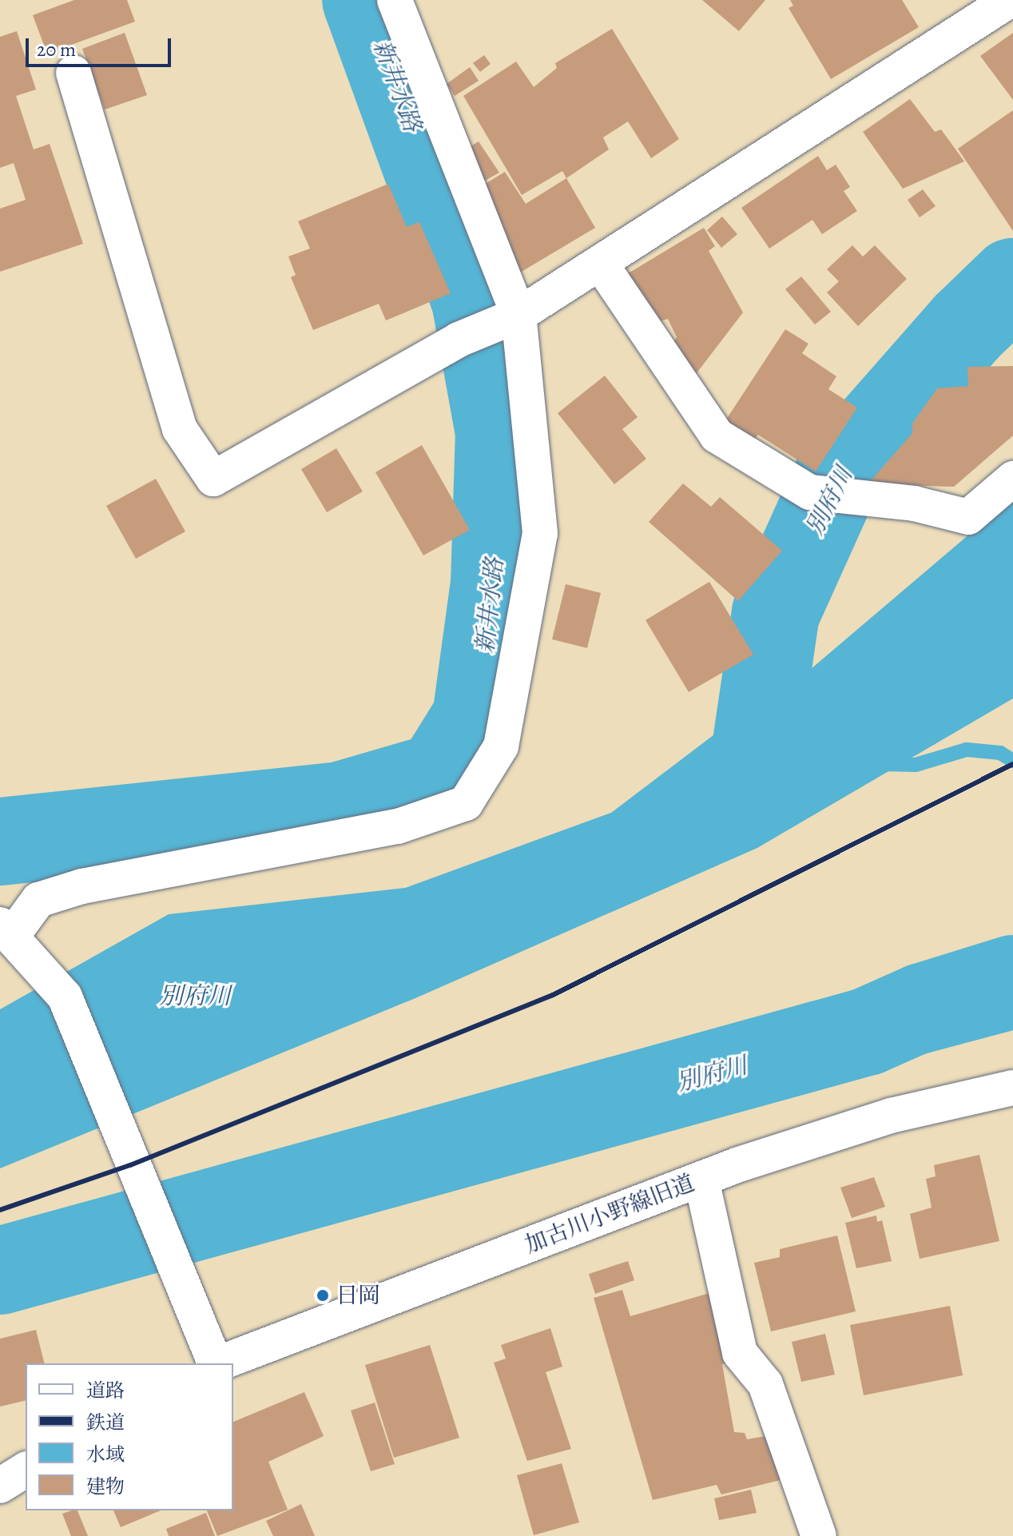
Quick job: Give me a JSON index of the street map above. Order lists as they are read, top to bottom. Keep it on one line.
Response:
{"streets":{"street":["加古川小野線旧道"]},"water":["新井水路","別府川"],"places":["日岡"],"legend":["道路","鉄道","水域","建物"],"scale_bar":"20 m"}
